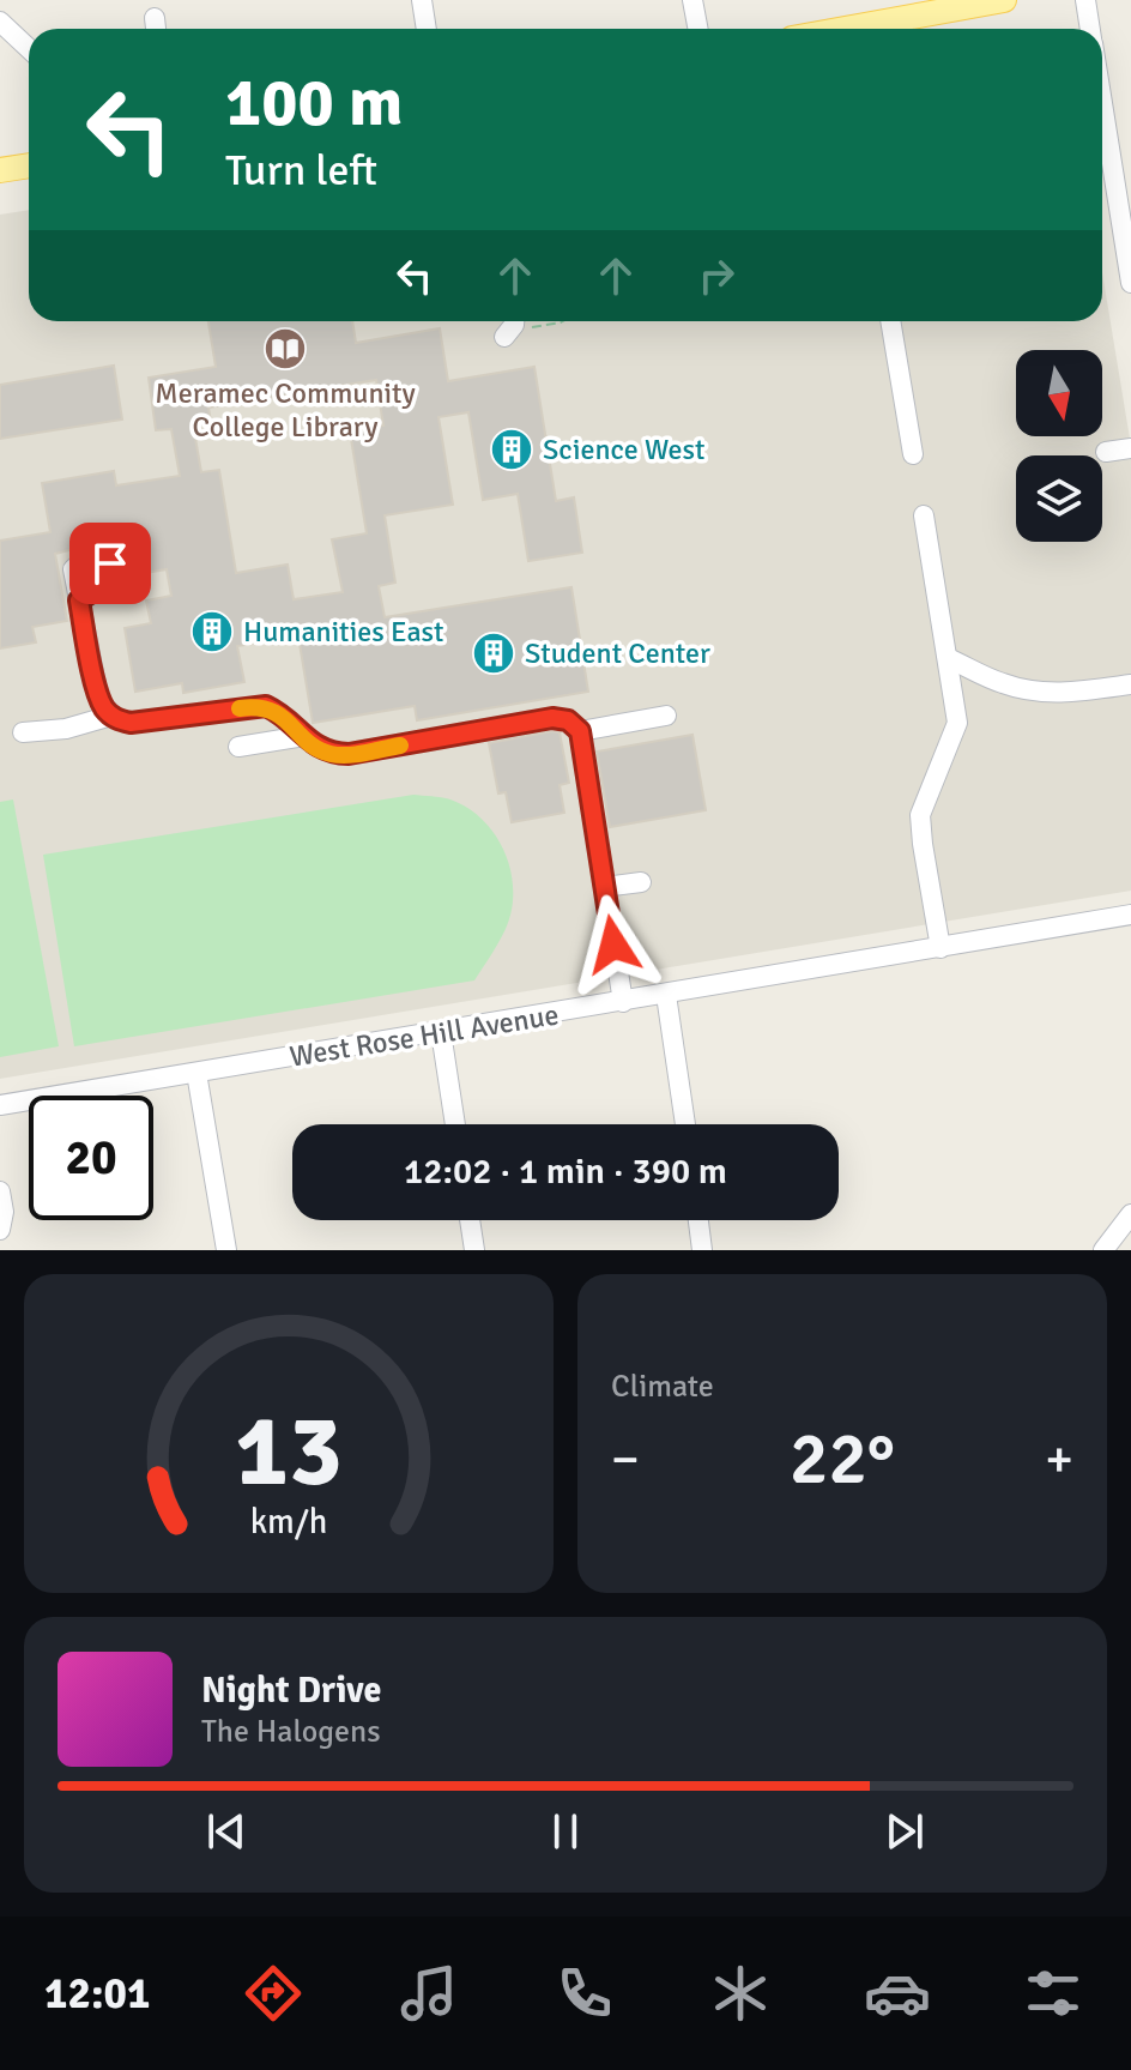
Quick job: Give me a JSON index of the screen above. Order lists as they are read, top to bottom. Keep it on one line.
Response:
{"streets":{"street":["West Rose Hill Avenue"]},"places":{"library":["Meramec Community College Library"],"building":["Science West","Humanities East","Student Center"]},"north":"bottom","page":{"turn":["100 m","Turn left"],"limit":"20","trip":"12:02 · 1 min · 390 m","tile":"Climate","heat":["−","22°","+"],"song":["Night Drive","The Halogens"],"tabs":"12:01","gauge":["13","km/h"]}}
